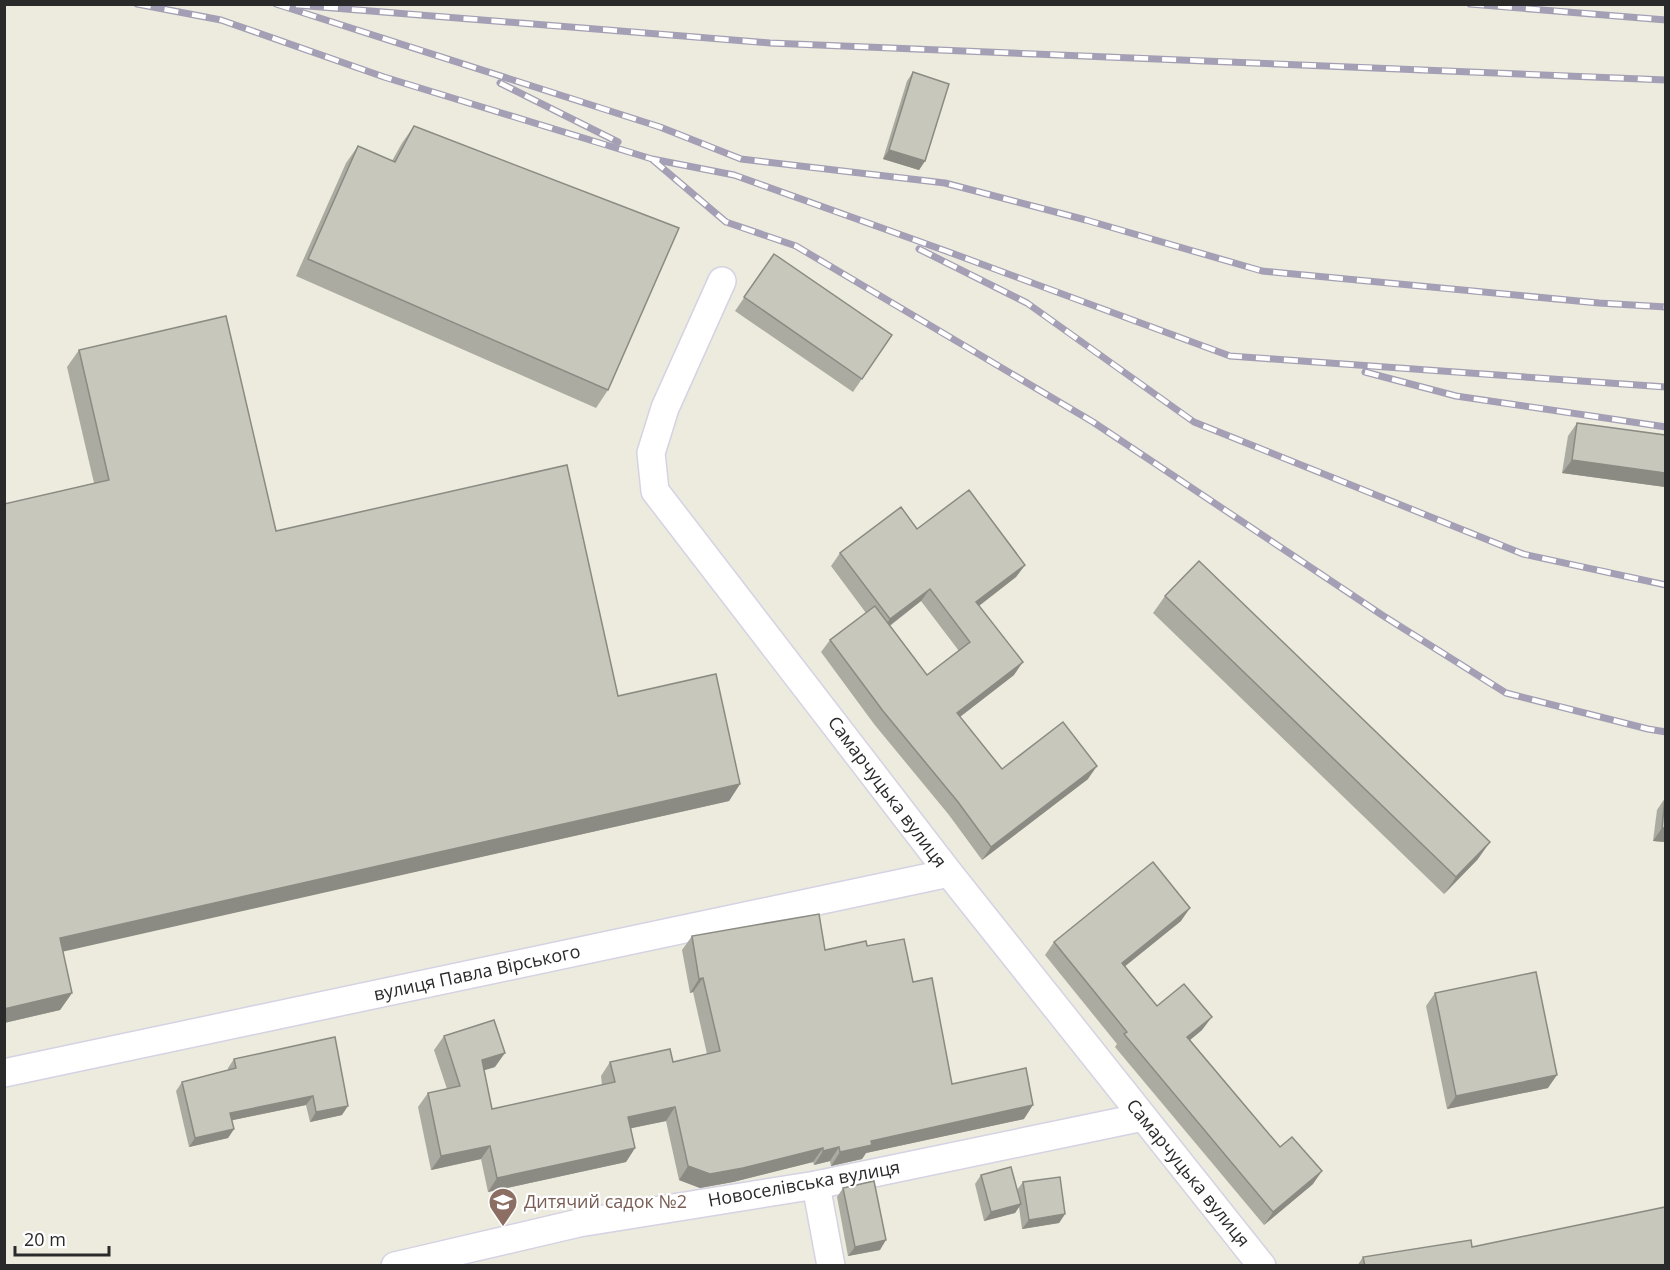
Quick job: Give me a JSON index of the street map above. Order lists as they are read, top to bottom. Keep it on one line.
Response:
{"streets":{"street":["Самарчуцька вулиця","вулиця Павла Вірського","Новоселівська вулиця"]},"crossings":[["Самарчуцька вулиця","вулиця Павла Вірського"],["Самарчуцька вулиця","Новоселівська вулиця"]],"places":{"school or university":["Дитячий садок №2"]},"scale_bar":"20 m"}
